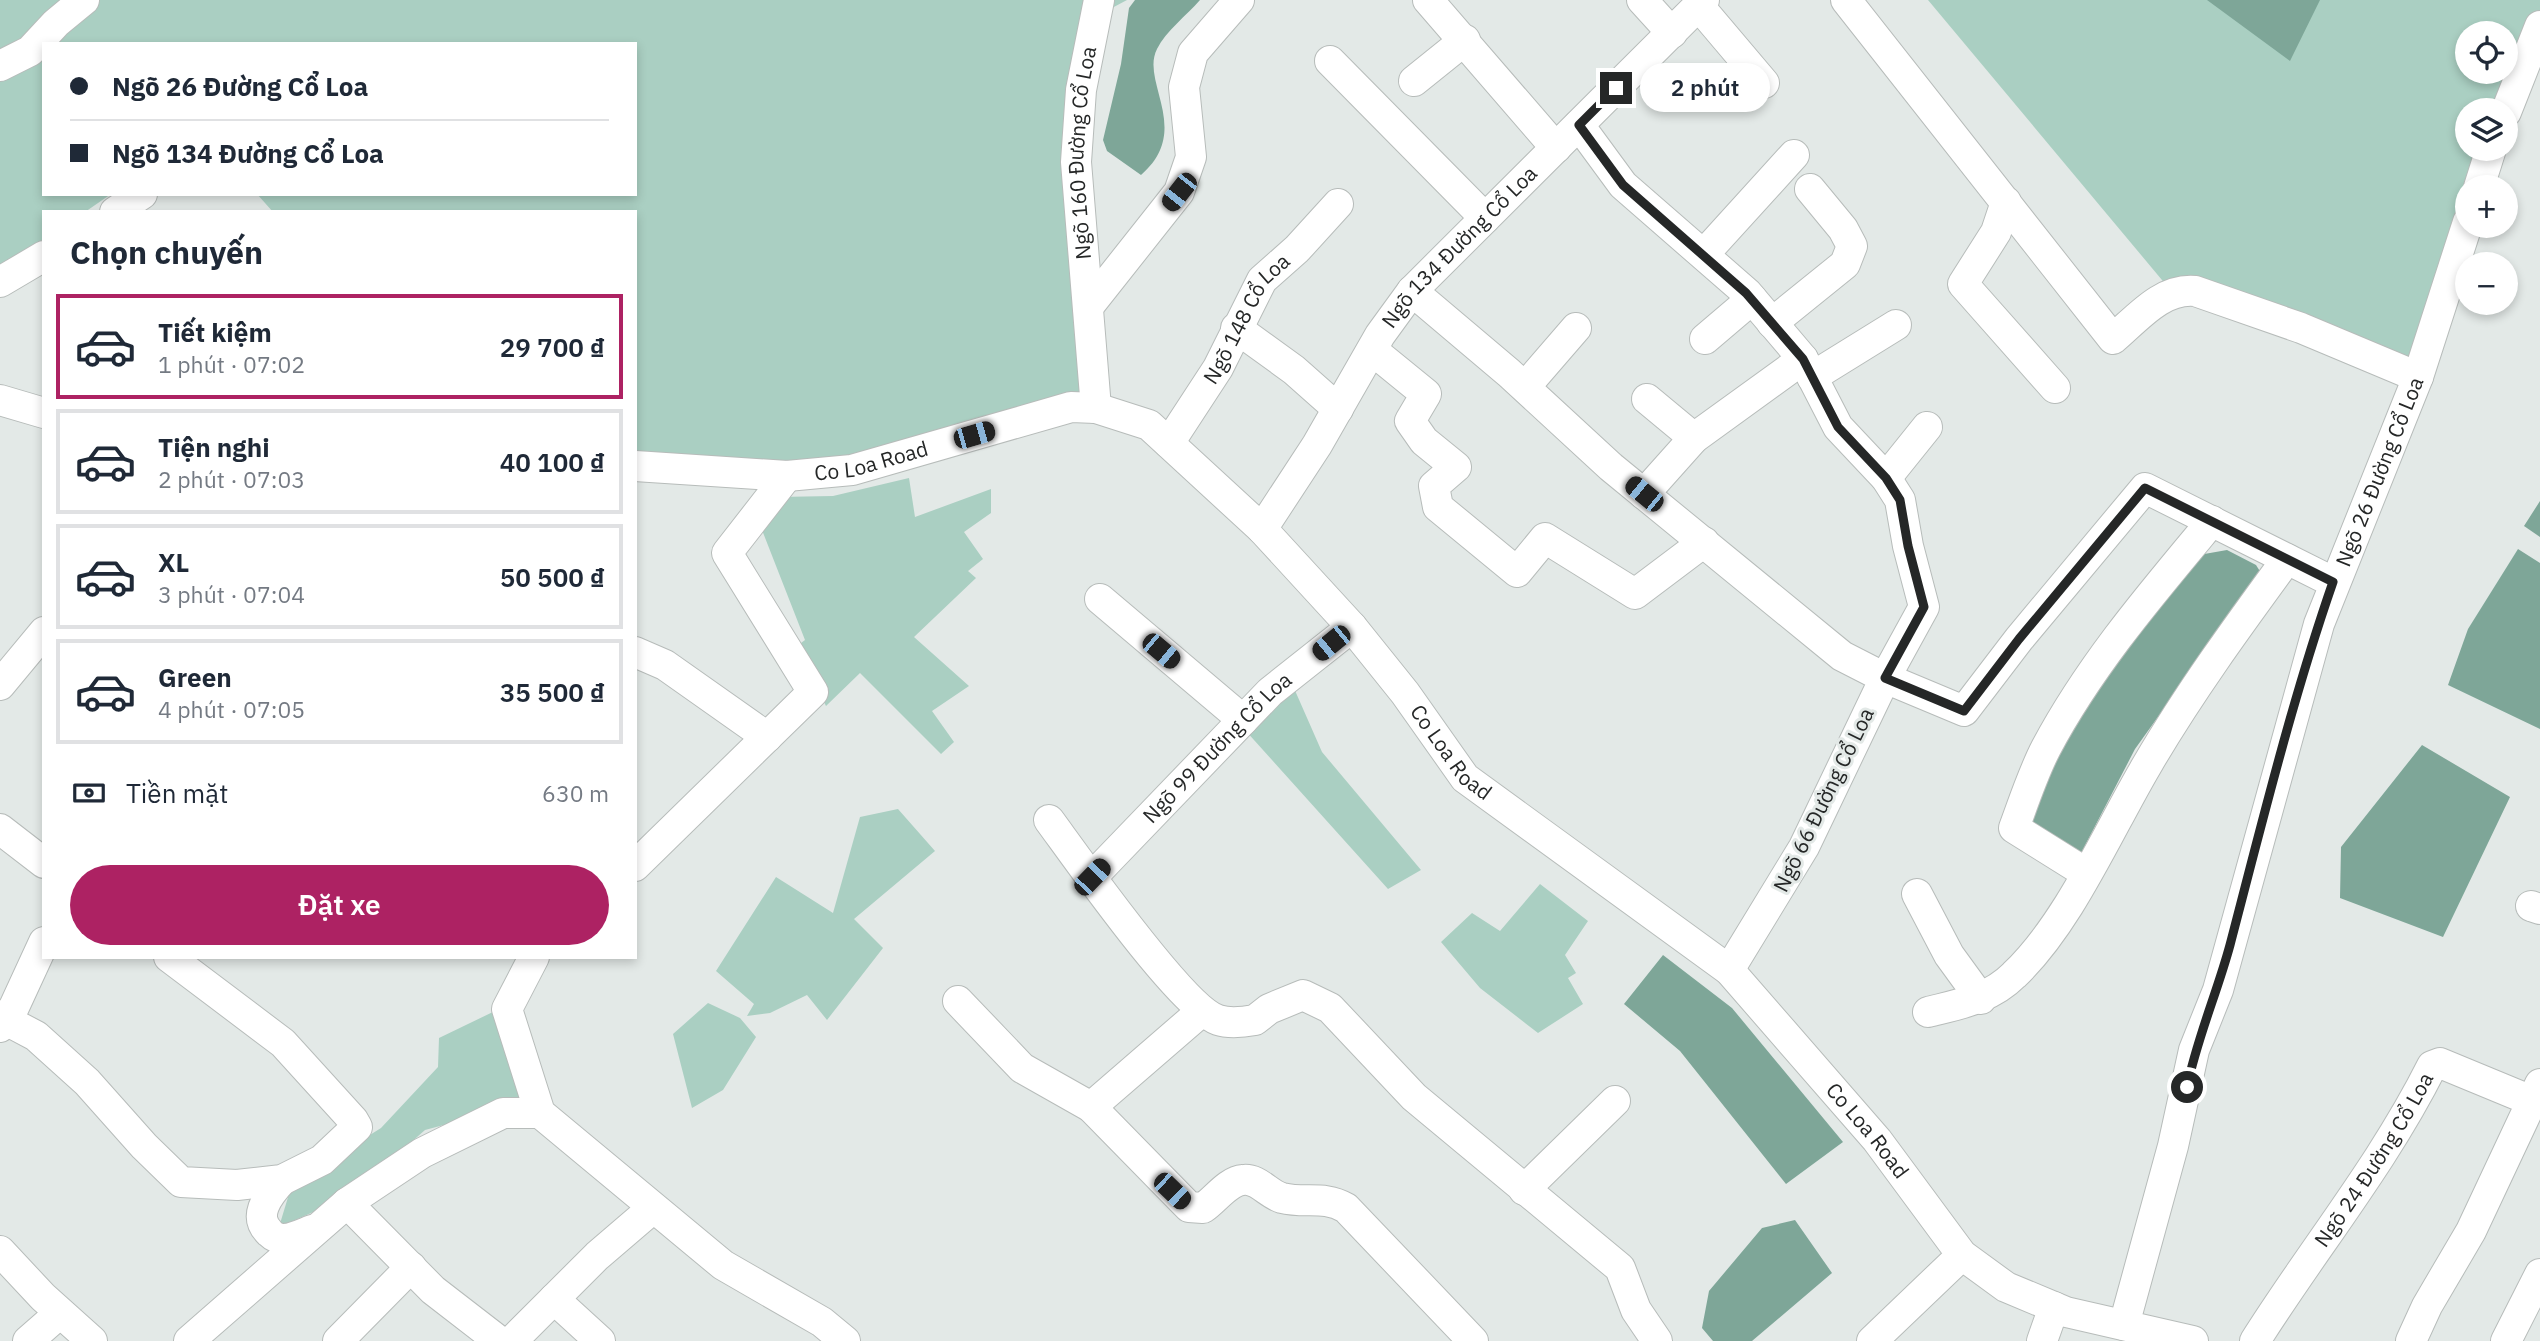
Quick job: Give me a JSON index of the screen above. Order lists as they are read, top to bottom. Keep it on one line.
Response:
{"streets":{"street":["Ngõ 160 Đường Cổ Loa","Ngõ 134 Đường Cổ Loa","Ngõ 148 Cổ Loa","Co Loa Road","Ngõ 26 Đường Cổ Loa","Ngõ 99 Đường Cổ Loa","Ngõ 66 Đường Cổ Loa","Ngõ 24 Đường Cổ Loa"]},"crossings":[["Ngõ 160 Đường Cổ Loa","Co Loa Road"],["Ngõ 134 Đường Cổ Loa","Co Loa Road"],["Ngõ 134 Đường Cổ Loa","Ngõ 66 Đường Cổ Loa"],["Ngõ 148 Cổ Loa","Co Loa Road"],["Co Loa Road","Ngõ 26 Đường Cổ Loa"],["Co Loa Road","Ngõ 99 Đường Cổ Loa"],["Co Loa Road","Ngõ 66 Đường Cổ Loa"]],"page":{"map_buttons":["+","−"],"banner":["Ngõ 26 Đường Cổ Loa","Ngõ 134 Đường Cổ Loa"],"bubble":"2 phút","heading":"Chọn chuyến","list":[{"name":"Tiết kiệm","note":"1 phút · 07:02","value":"29 700 ₫"},{"name":"Tiện nghi","note":"2 phút · 07:03","value":"40 100 ₫"},{"name":"XL","note":"3 phút · 07:04","value":"50 500 ₫"},{"name":"Green","note":"4 phút · 07:05","value":"35 500 ₫"}],"pay":["Tiền mặt","630 m"],"buttons":"Đặt xe"}}
